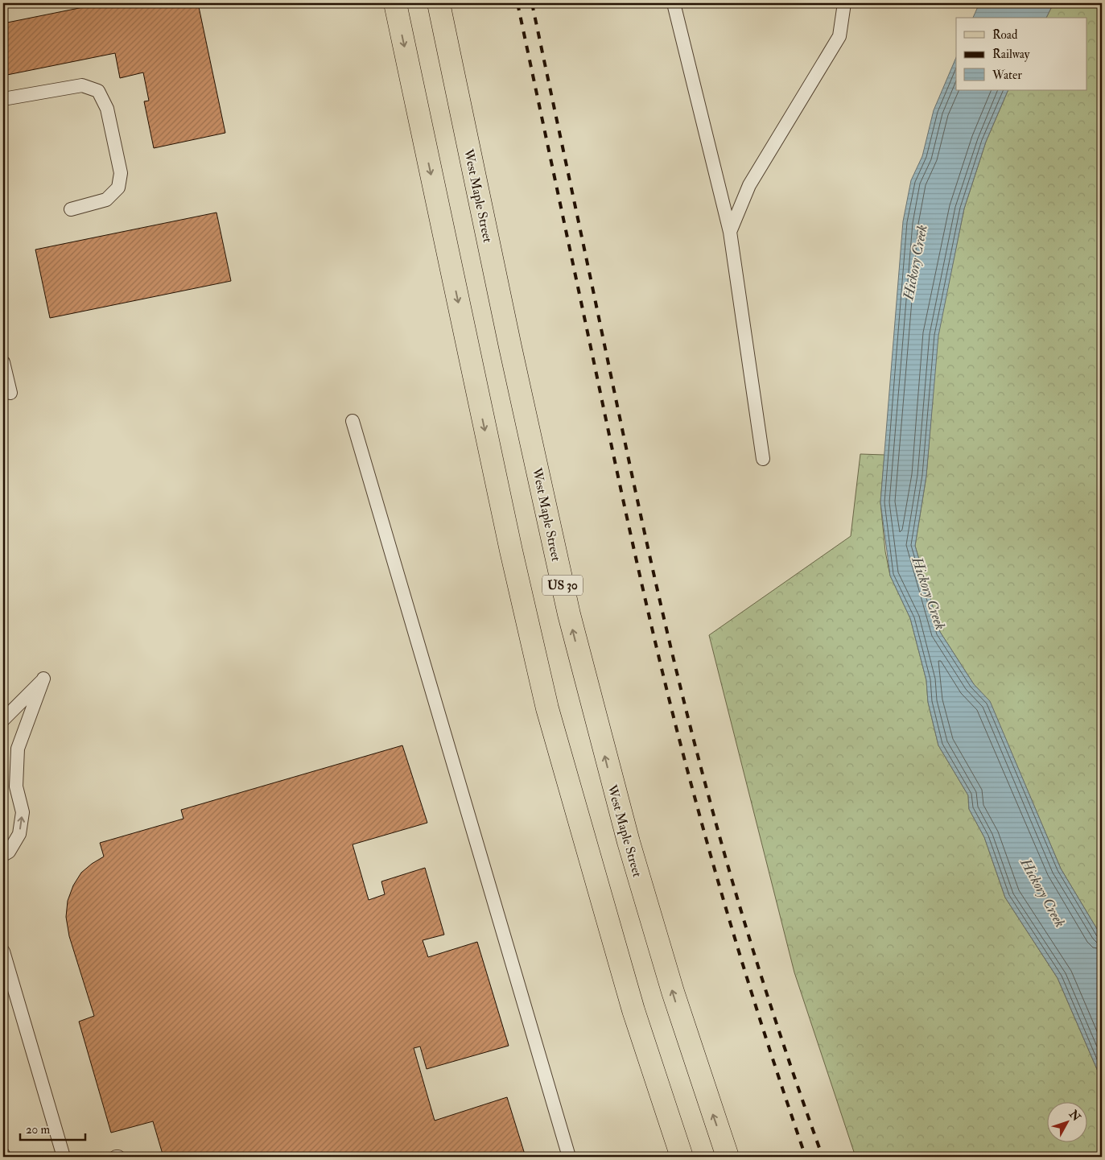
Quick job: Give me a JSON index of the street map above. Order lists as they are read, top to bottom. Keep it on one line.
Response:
{"streets":{"main road":["West Maple Street","US 30"]},"water":["Hickory Creek"],"legend":["Road","Railway","Water"],"scale_bar":"20 m","north":"top right"}
